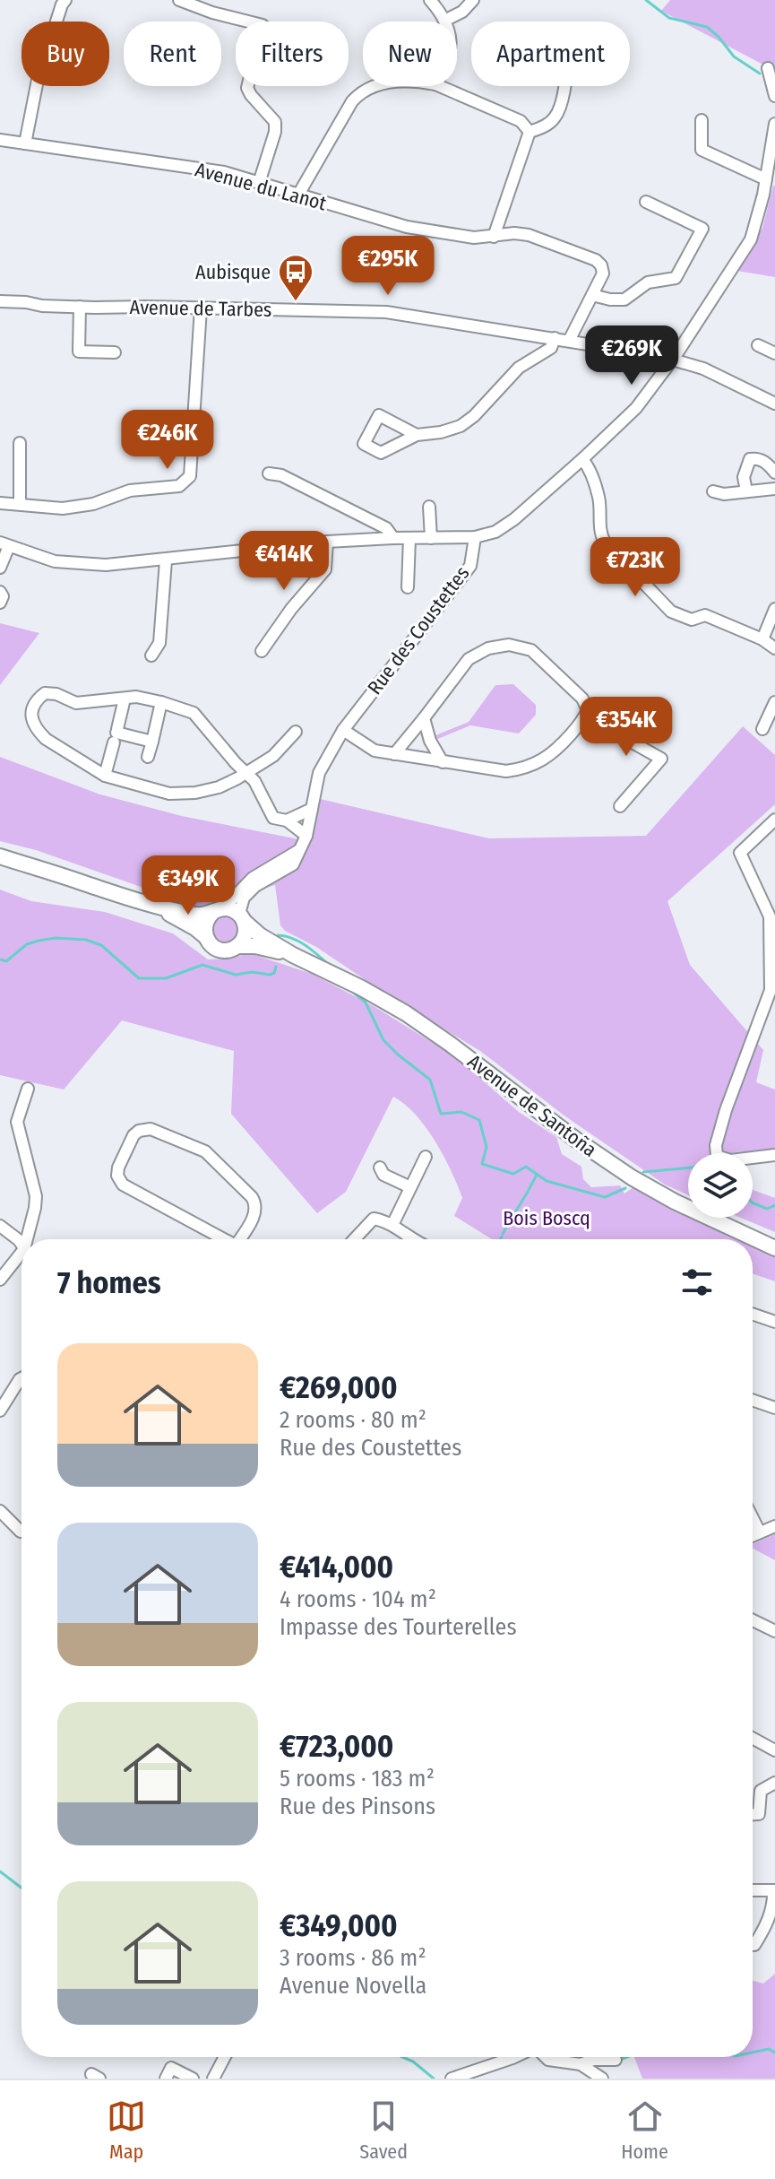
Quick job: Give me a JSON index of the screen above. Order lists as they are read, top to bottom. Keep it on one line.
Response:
{"streets":{"main road":["Avenue de Santoña"],"street":["Avenue du Lanot","Avenue de Tarbes","Rue des Coustettes"]},"crossings":[["Avenue du Lanot","Avenue de Tarbes"],["Rue des Coustettes","Avenue de Santoña"]],"parks":["Bois Boscq"],"places":{"bus stop":["Aubisque"]},"page":{"chip":["Buy","Rent","Filters","New","Apartment"],"price":["€295K","€269K","€246K","€414K","€723K","€354K","€349K"],"heading":"7 homes","list":[{"name":"€269,000","note":"2 rooms · 80 m² · Rue des Coustettes"},{"name":"€414,000","note":"4 rooms · 104 m² · Impasse des Tourterelles"},{"name":"€723,000","note":"5 rooms · 183 m² · Rue des Pinsons"},{"name":"€349,000","note":"3 rooms · 86 m² · Avenue Novella"}],"tabs":["Map","Saved","Home"]}}
